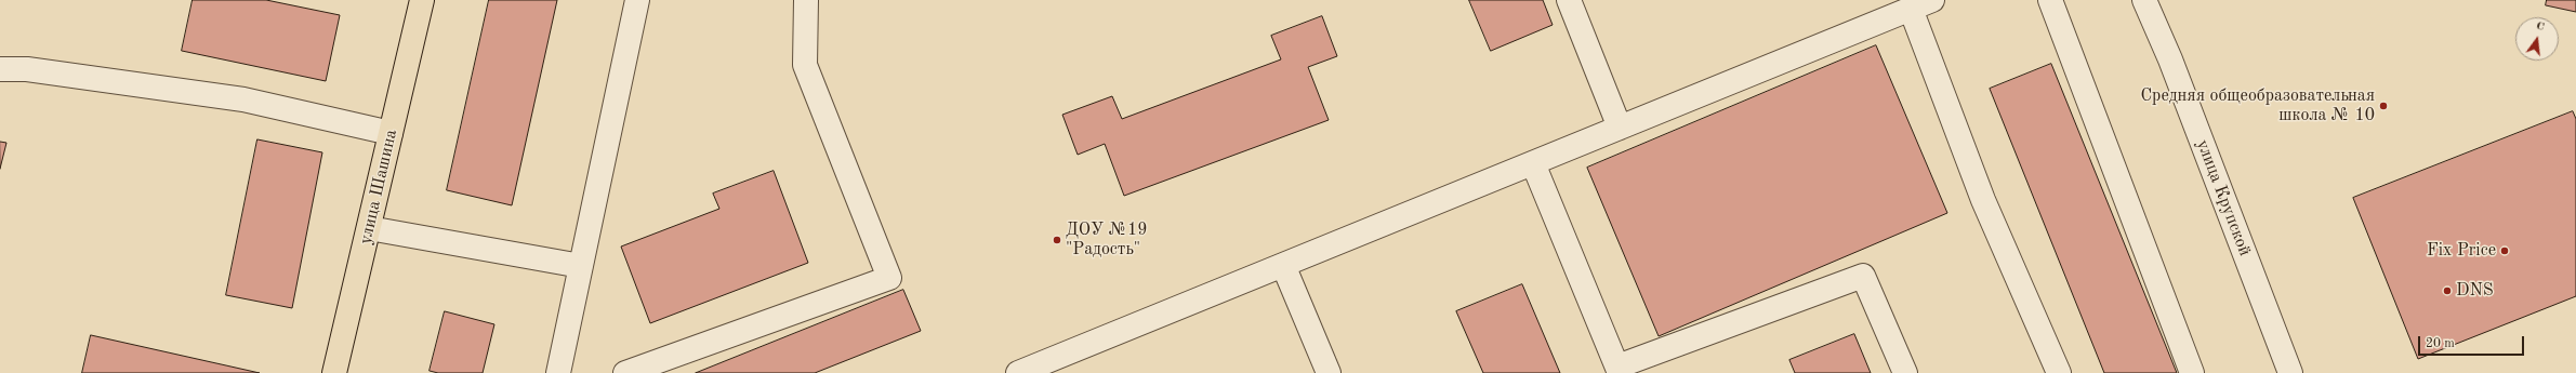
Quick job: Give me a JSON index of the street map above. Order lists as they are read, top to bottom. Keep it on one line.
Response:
{"streets":{"main road":["улица Шашина"],"street":["улица Крупской"]},"places":["Средняя общеобразовательная школа № 10","ДОУ №19 \"Радость\"","Fix Price","DNS"],"scale_bar":"20 m","north":"top"}
